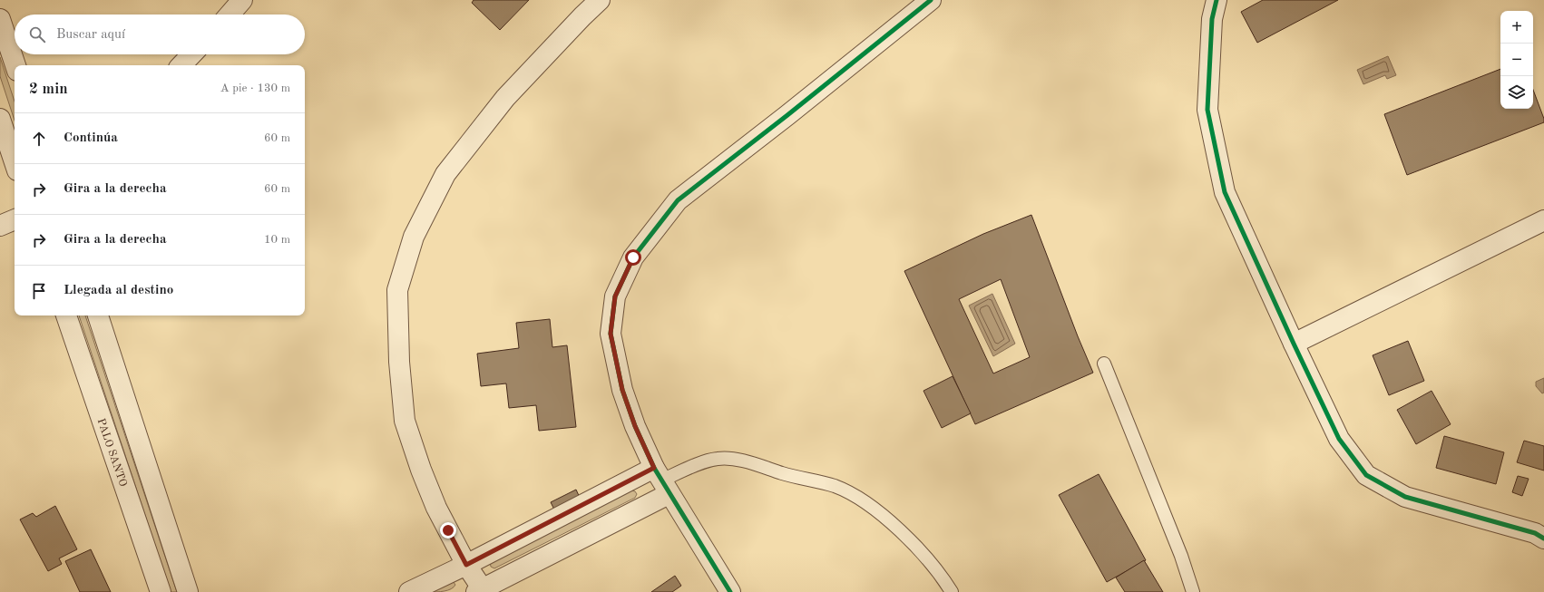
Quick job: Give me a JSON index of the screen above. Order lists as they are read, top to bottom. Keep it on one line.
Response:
{"streets":{"street":["PALO SANTO"]},"page":{"map_buttons":["+","−"],"search":"Buscar aquí","heading":["2 min","A pie · 130 m"],"list":[["Continúa","60 m"],["Gira a la derecha","60 m"],["Gira a la derecha","10 m"],"Llegada al destino"]}}
